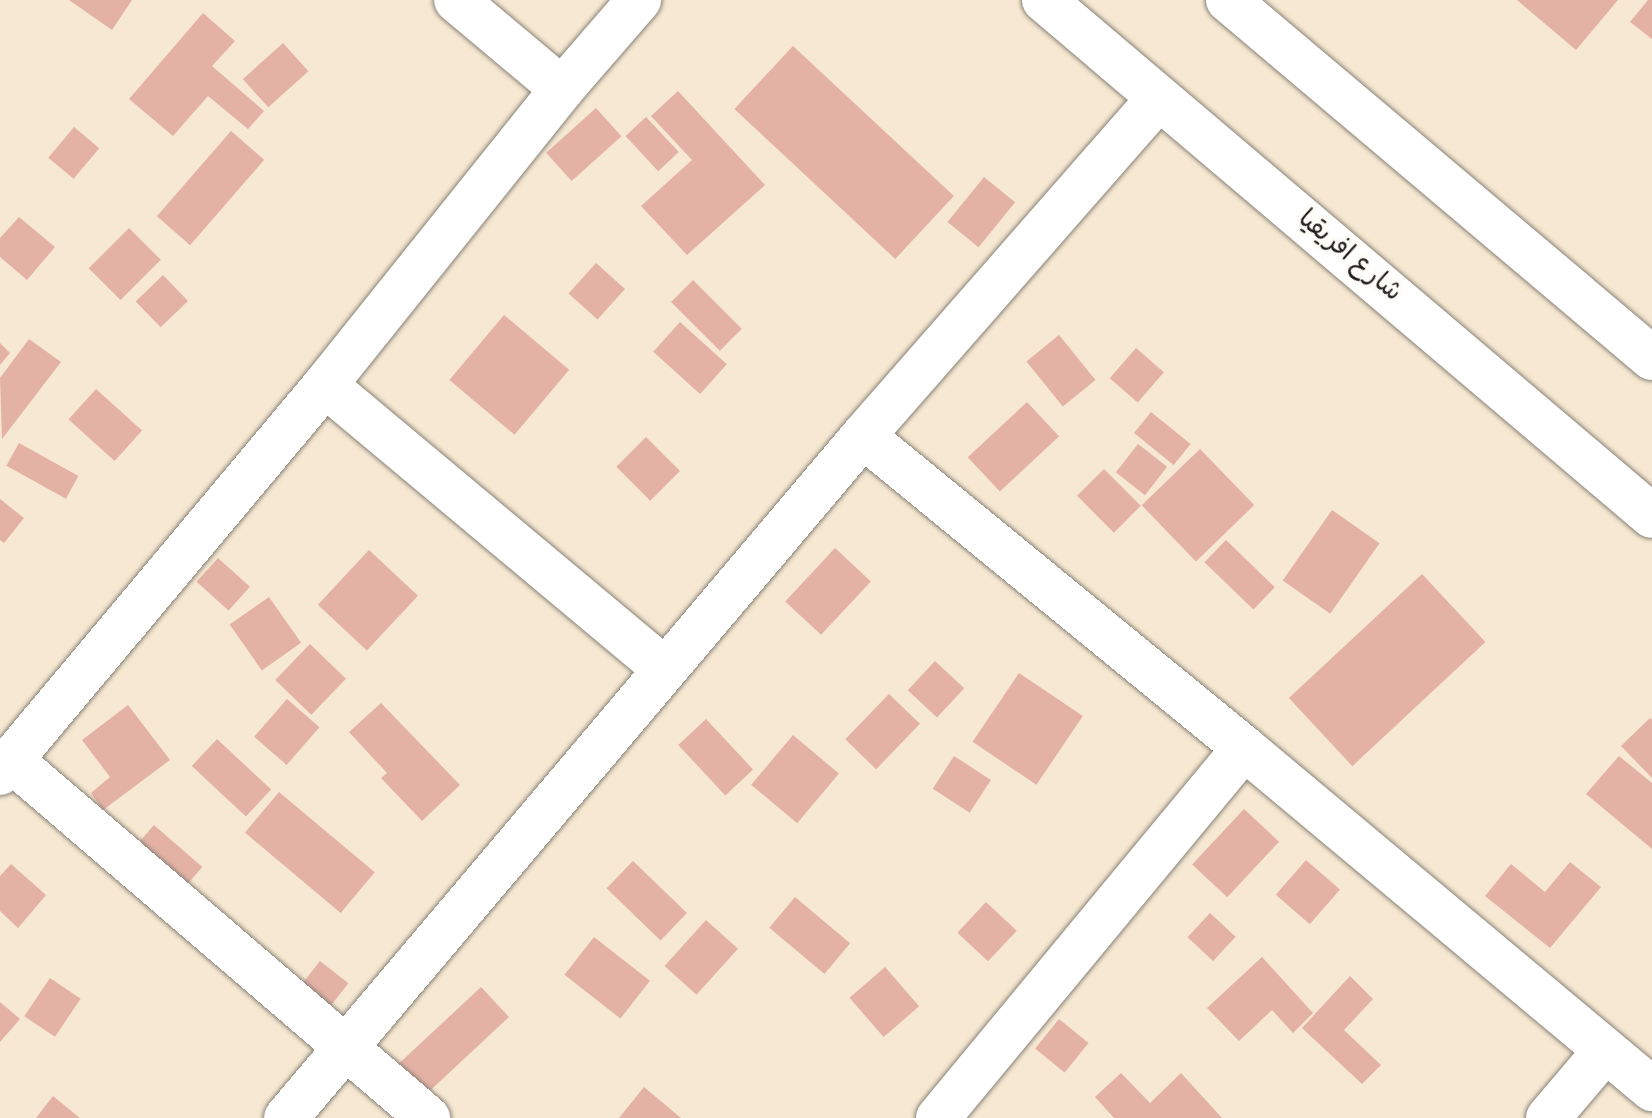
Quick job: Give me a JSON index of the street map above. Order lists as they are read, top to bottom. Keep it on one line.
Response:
{"streets":{"street":["شارع افريقيا"]}}
